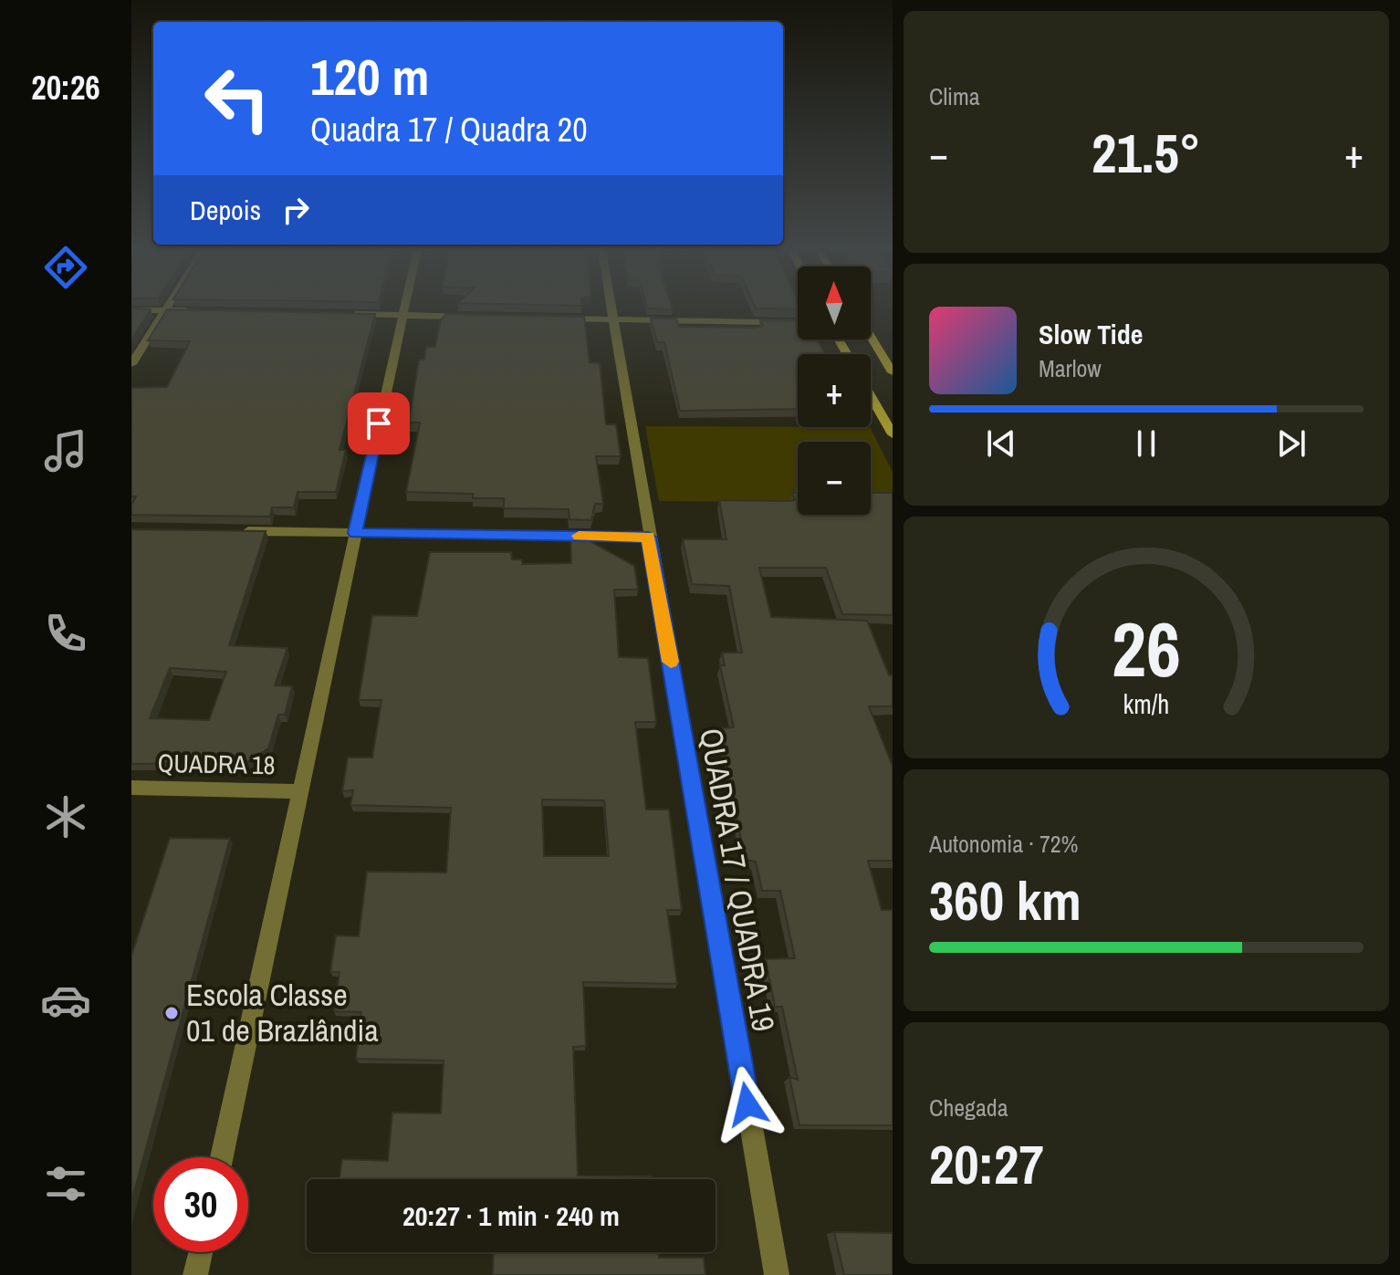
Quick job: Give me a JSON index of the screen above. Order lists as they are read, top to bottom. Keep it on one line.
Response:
{"streets":{"street":["QUADRA 18","QUADRA 17 / QUADRA 19"]},"places":["Escola Classe 01 de Brazlândia"],"north":"top","page":{"tabs":"20:26","tile":["Clima",["Autonomia · 72%","360 km"],["Chegada","20:27"]],"turn":["120 m","Quadra 17 / Quadra 20"],"heat":["−","21.5°","+"],"then":"Depois","map_buttons":["+","−"],"song":["Slow Tide","Marlow"],"limit":"30","trip":"20:27 · 1 min · 240 m","gauge":["26","km/h"]}}
